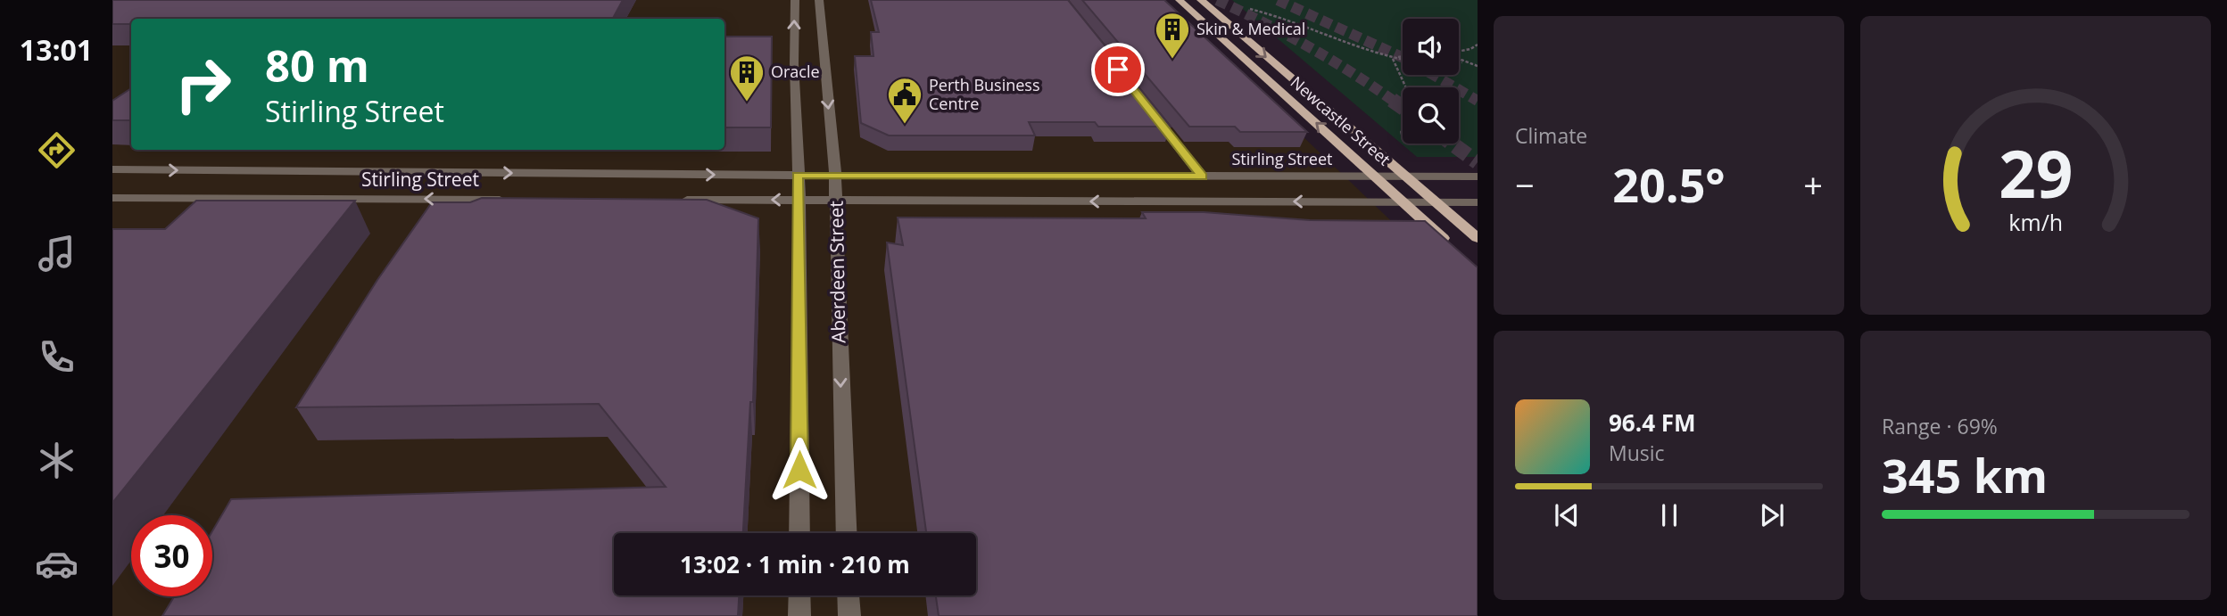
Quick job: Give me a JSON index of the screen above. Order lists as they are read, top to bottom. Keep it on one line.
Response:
{"streets":{"main road":["Newcastle Street"],"street":["Stirling Street","Aberdeen Street"]},"crossings":[["Newcastle Street","Stirling Street"],["Stirling Street","Aberdeen Street"]],"places":{"building":["Skin & Medical","Oracle"],"public building":["Perth Business Centre"]},"page":{"tabs":"13:01","tile":["Climate",["Range · 69%","345 km"]],"turn":["80 m","Stirling Street"],"heat":["−","20.5°","+"],"song":["96.4 FM","Music"],"limit":"30","trip":"13:02 · 1 min · 210 m","gauge":["29","km/h"]}}
